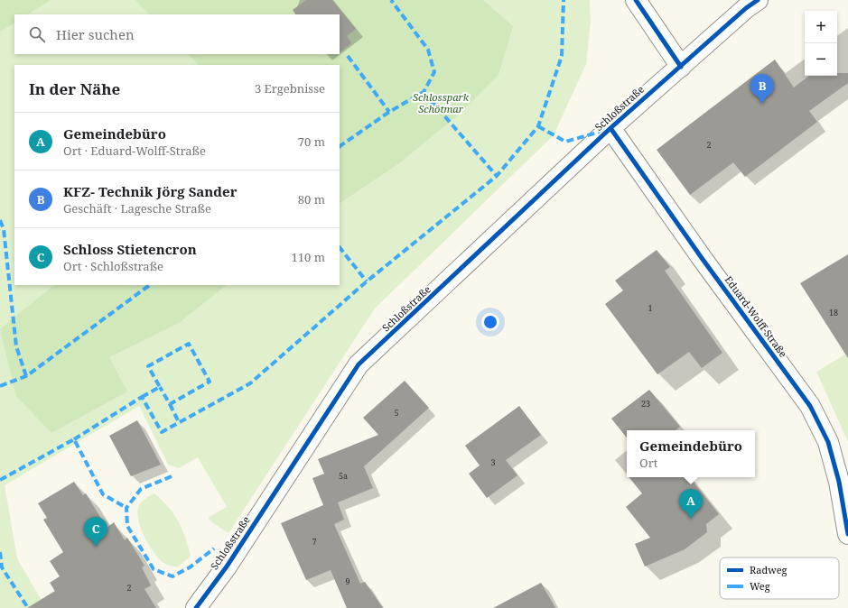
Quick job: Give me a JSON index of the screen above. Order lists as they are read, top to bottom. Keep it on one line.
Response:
{"streets":{"street":["Schloßstraße","Eduard-Wolff-Straße"]},"crossings":[["Schloßstraße","Eduard-Wolff-Straße"]],"parks":["Schlosspark Schötmar"],"house_numbers":["2","1","18","23","5","3","5a","7","9","2"],"legend":["Radweg","Weg"],"page":{"map_buttons":["+","−"],"search":"Hier suchen","heading":["In der Nähe","3 Ergebnisse"],"pins":["B","A","C"],"list":[{"mark":"A","name":"Gemeindebüro","note":"Ort · Eduard-Wolff-Straße","value":"70 m"},{"mark":"B","name":"KFZ- Technik Jörg Sander","note":"Geschäft · Lagesche Straße","value":"80 m"},{"mark":"C","name":"Schloss Stietencron","note":"Ort · Schloßstraße","value":"110 m"}],"popup":["Gemeindebüro","Ort"]}}
